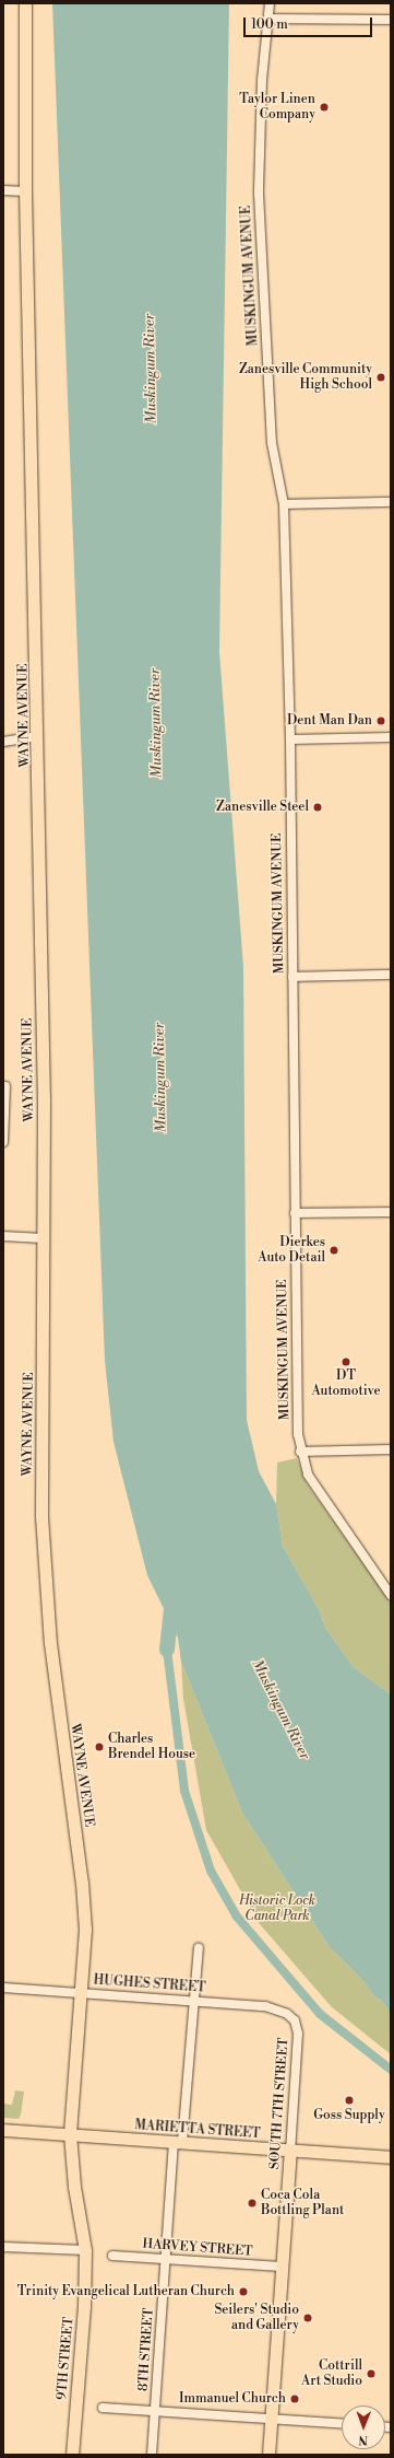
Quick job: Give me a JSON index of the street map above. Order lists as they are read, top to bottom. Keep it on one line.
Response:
{"streets":{"main road":["WAYNE AVENUE","SOUTH 7TH STREET","MARIETTA STREET","9TH STREET"],"street":["MUSKINGUM AVENUE","HUGHES STREET","HARVEY STREET","8TH STREET"]},"crossings":[["WAYNE AVENUE","HUGHES STREET"],["WAYNE AVENUE","MARIETTA STREET"],["WAYNE AVENUE","9TH STREET"],["HUGHES STREET","SOUTH 7TH STREET"],["HUGHES STREET","8TH STREET"],["SOUTH 7TH STREET","MARIETTA STREET"],["SOUTH 7TH STREET","HARVEY STREET"],["MARIETTA STREET","8TH STREET"],["MARIETTA STREET","9TH STREET"],["HARVEY STREET","8TH STREET"]],"water":["Muskingum River"],"parks":["Historic Lock Canal Park"],"places":["Taylor Linen Company","Zanesville Community High School","Dent Man Dan","Zanesville Steel","Dierkes Auto Detail","DT Automotive","Charles Brendel House","Goss Supply","Coca Cola Bottling Plant","Trinity Evangelical Lutheran Church","Seilers' Studio and Gallery","Cottrill Art Studio","Immanuel Church"],"scale_bar":"100 m","north":"bottom"}
